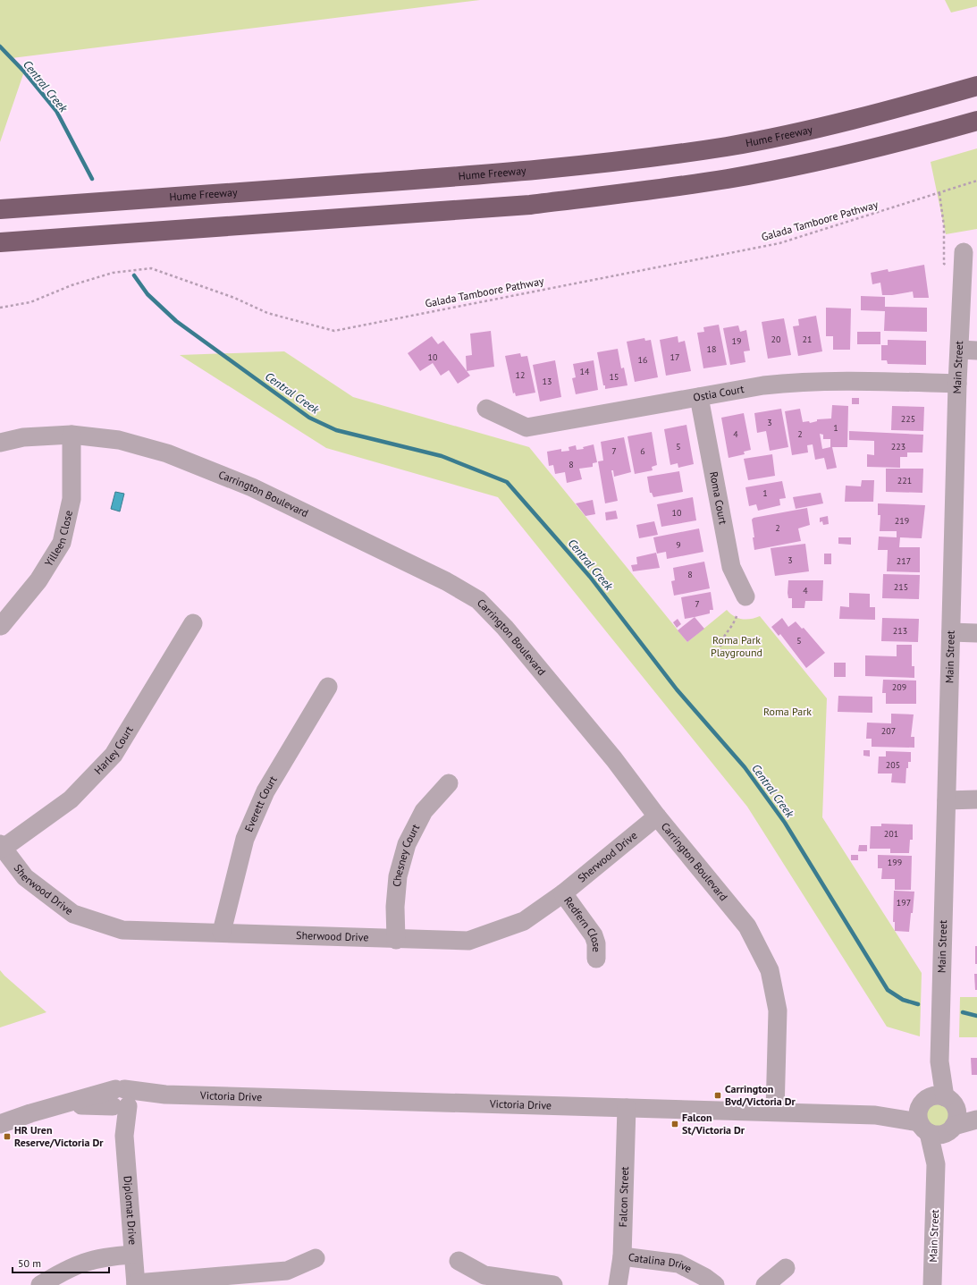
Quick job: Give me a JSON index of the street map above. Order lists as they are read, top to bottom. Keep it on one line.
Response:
{"streets":{"highway":["Hume Freeway"],"street":["Main Street","Ostia Court","Carrington Boulevard","Roma Court","Yilleen Close","Harley Court","Everett Court","Chesney Court","Sherwood Drive","Redfern Close","Victoria Drive","Falcon Street","Diplomat Drive","Catalina Drive"],"path":["Galada Tamboore Pathway"]},"crossings":[["Main Street","Ostia Court"],["Main Street","Victoria Drive"],["Ostia Court","Roma Court"],["Carrington Boulevard","Yilleen Close"],["Carrington Boulevard","Sherwood Drive"],["Carrington Boulevard","Victoria Drive"],["Harley Court","Sherwood Drive"],["Everett Court","Sherwood Drive"],["Chesney Court","Sherwood Drive"],["Sherwood Drive","Redfern Close"],["Victoria Drive","Falcon Street"],["Victoria Drive","Diplomat Drive"],["Falcon Street","Catalina Drive"]],"water":["Central Creek"],"parks":["Roma Park Playground","Roma Park"],"places":{"transit":["Carrington Bvd/Victoria Dr","Falcon St/Victoria Dr","HR Uren Reserve/Victoria Dr"]},"house_numbers":["20","21","19","18","10","17","16","14","12","15","13","225","3","1","4","2","5","223","7","6","8","221","1","10","219","2","9","3","217","8","215","4","7","213","5","209","207","205","201","199","197"],"scale_bar":"50 m"}
